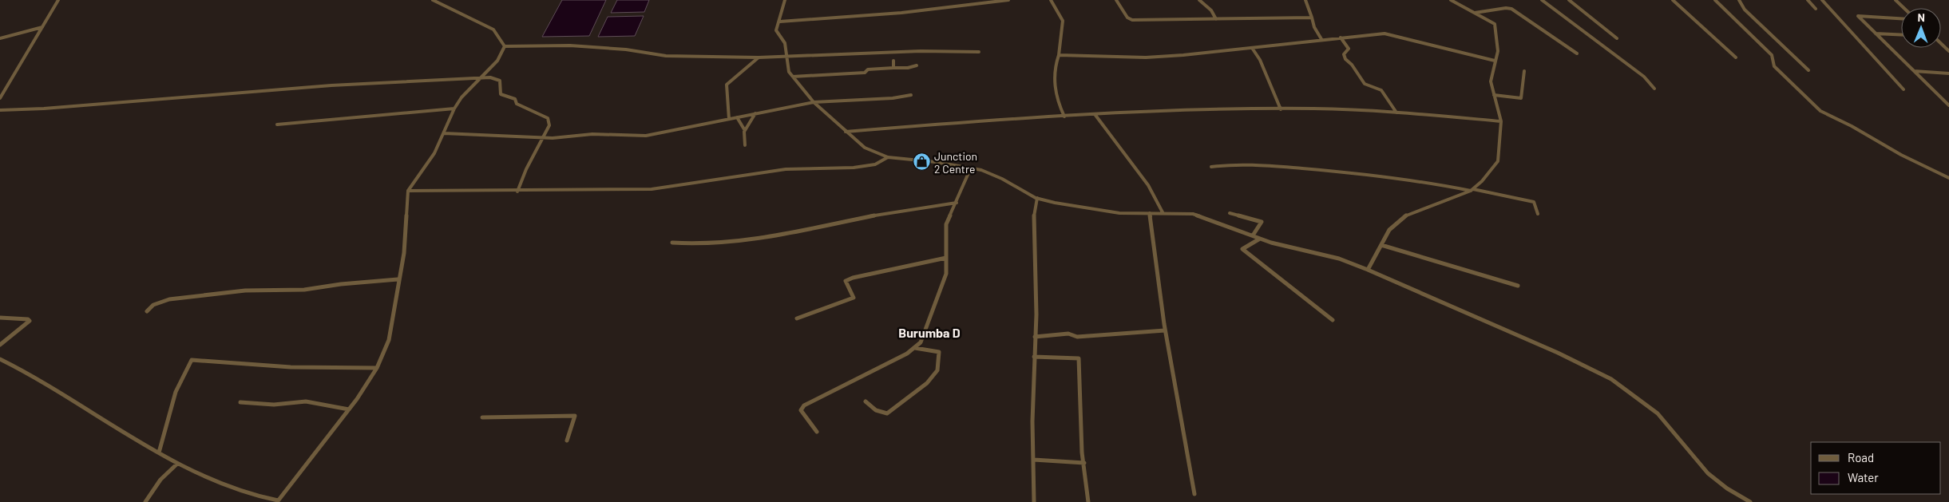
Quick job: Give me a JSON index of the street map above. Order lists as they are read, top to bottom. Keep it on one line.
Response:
{"districts":["Burumba D"],"places":{"shop":["Junction 2 Centre"]},"legend":["Road","Water"],"north":"top"}
